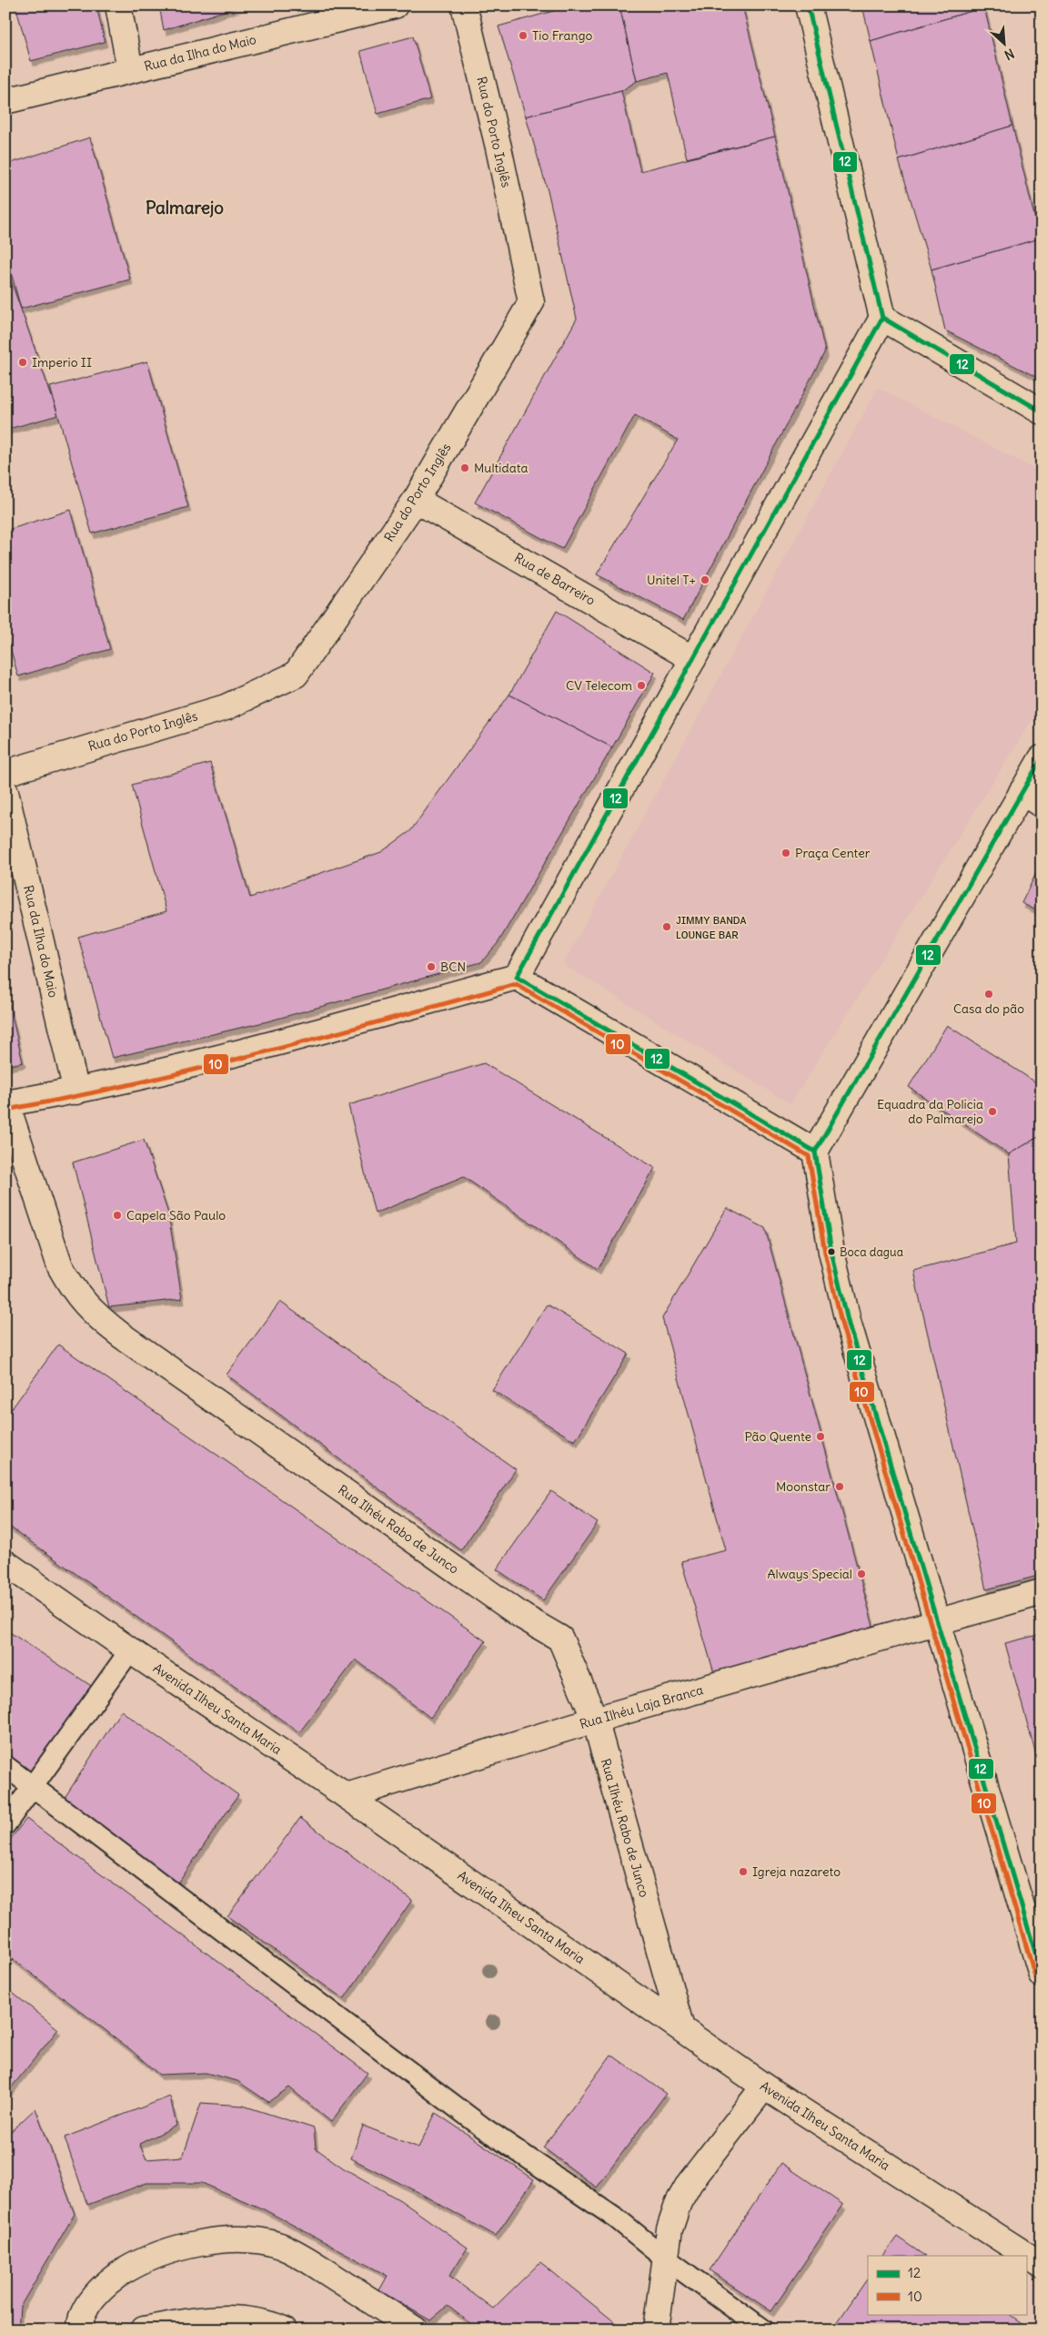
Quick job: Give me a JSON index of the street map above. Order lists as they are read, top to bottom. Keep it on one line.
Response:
{"streets":{"street":["Rua da Ilha do Maio","Rua do Porto Inglês","Rua de Barreiro","Rua Ilhéu Rabo de Junco","Rua Ilhéu Laja Branca","Avenida Ilheu Santa Maria"]},"crossings":[["Rua do Porto Inglês","Rua de Barreiro"],["Rua Ilhéu Rabo de Junco","Rua Ilhéu Laja Branca"],["Rua Ilhéu Rabo de Junco","Avenida Ilheu Santa Maria"],["Rua Ilhéu Laja Branca","Avenida Ilheu Santa Maria"]],"districts":["Palmarejo"],"places":["Tio Frango","Imperio II","Multidata","Unitel T+","CV Telecom","Praça Center","ᴊɪᴍᴍʏ ʙᴀɴᴅᴀ ʟᴏᴜɴɢᴇ ʙᴀʀ","BCN","Casa do pão","Equadra da Policia do Palmarejo","Capela São Paulo","Boca dagua","Pão Quente","Moonstar","Always Special","Igreja nazareto"],"lines":["transit line 12","transit line 10"],"legend":["12","10"],"north":"bottom right"}
